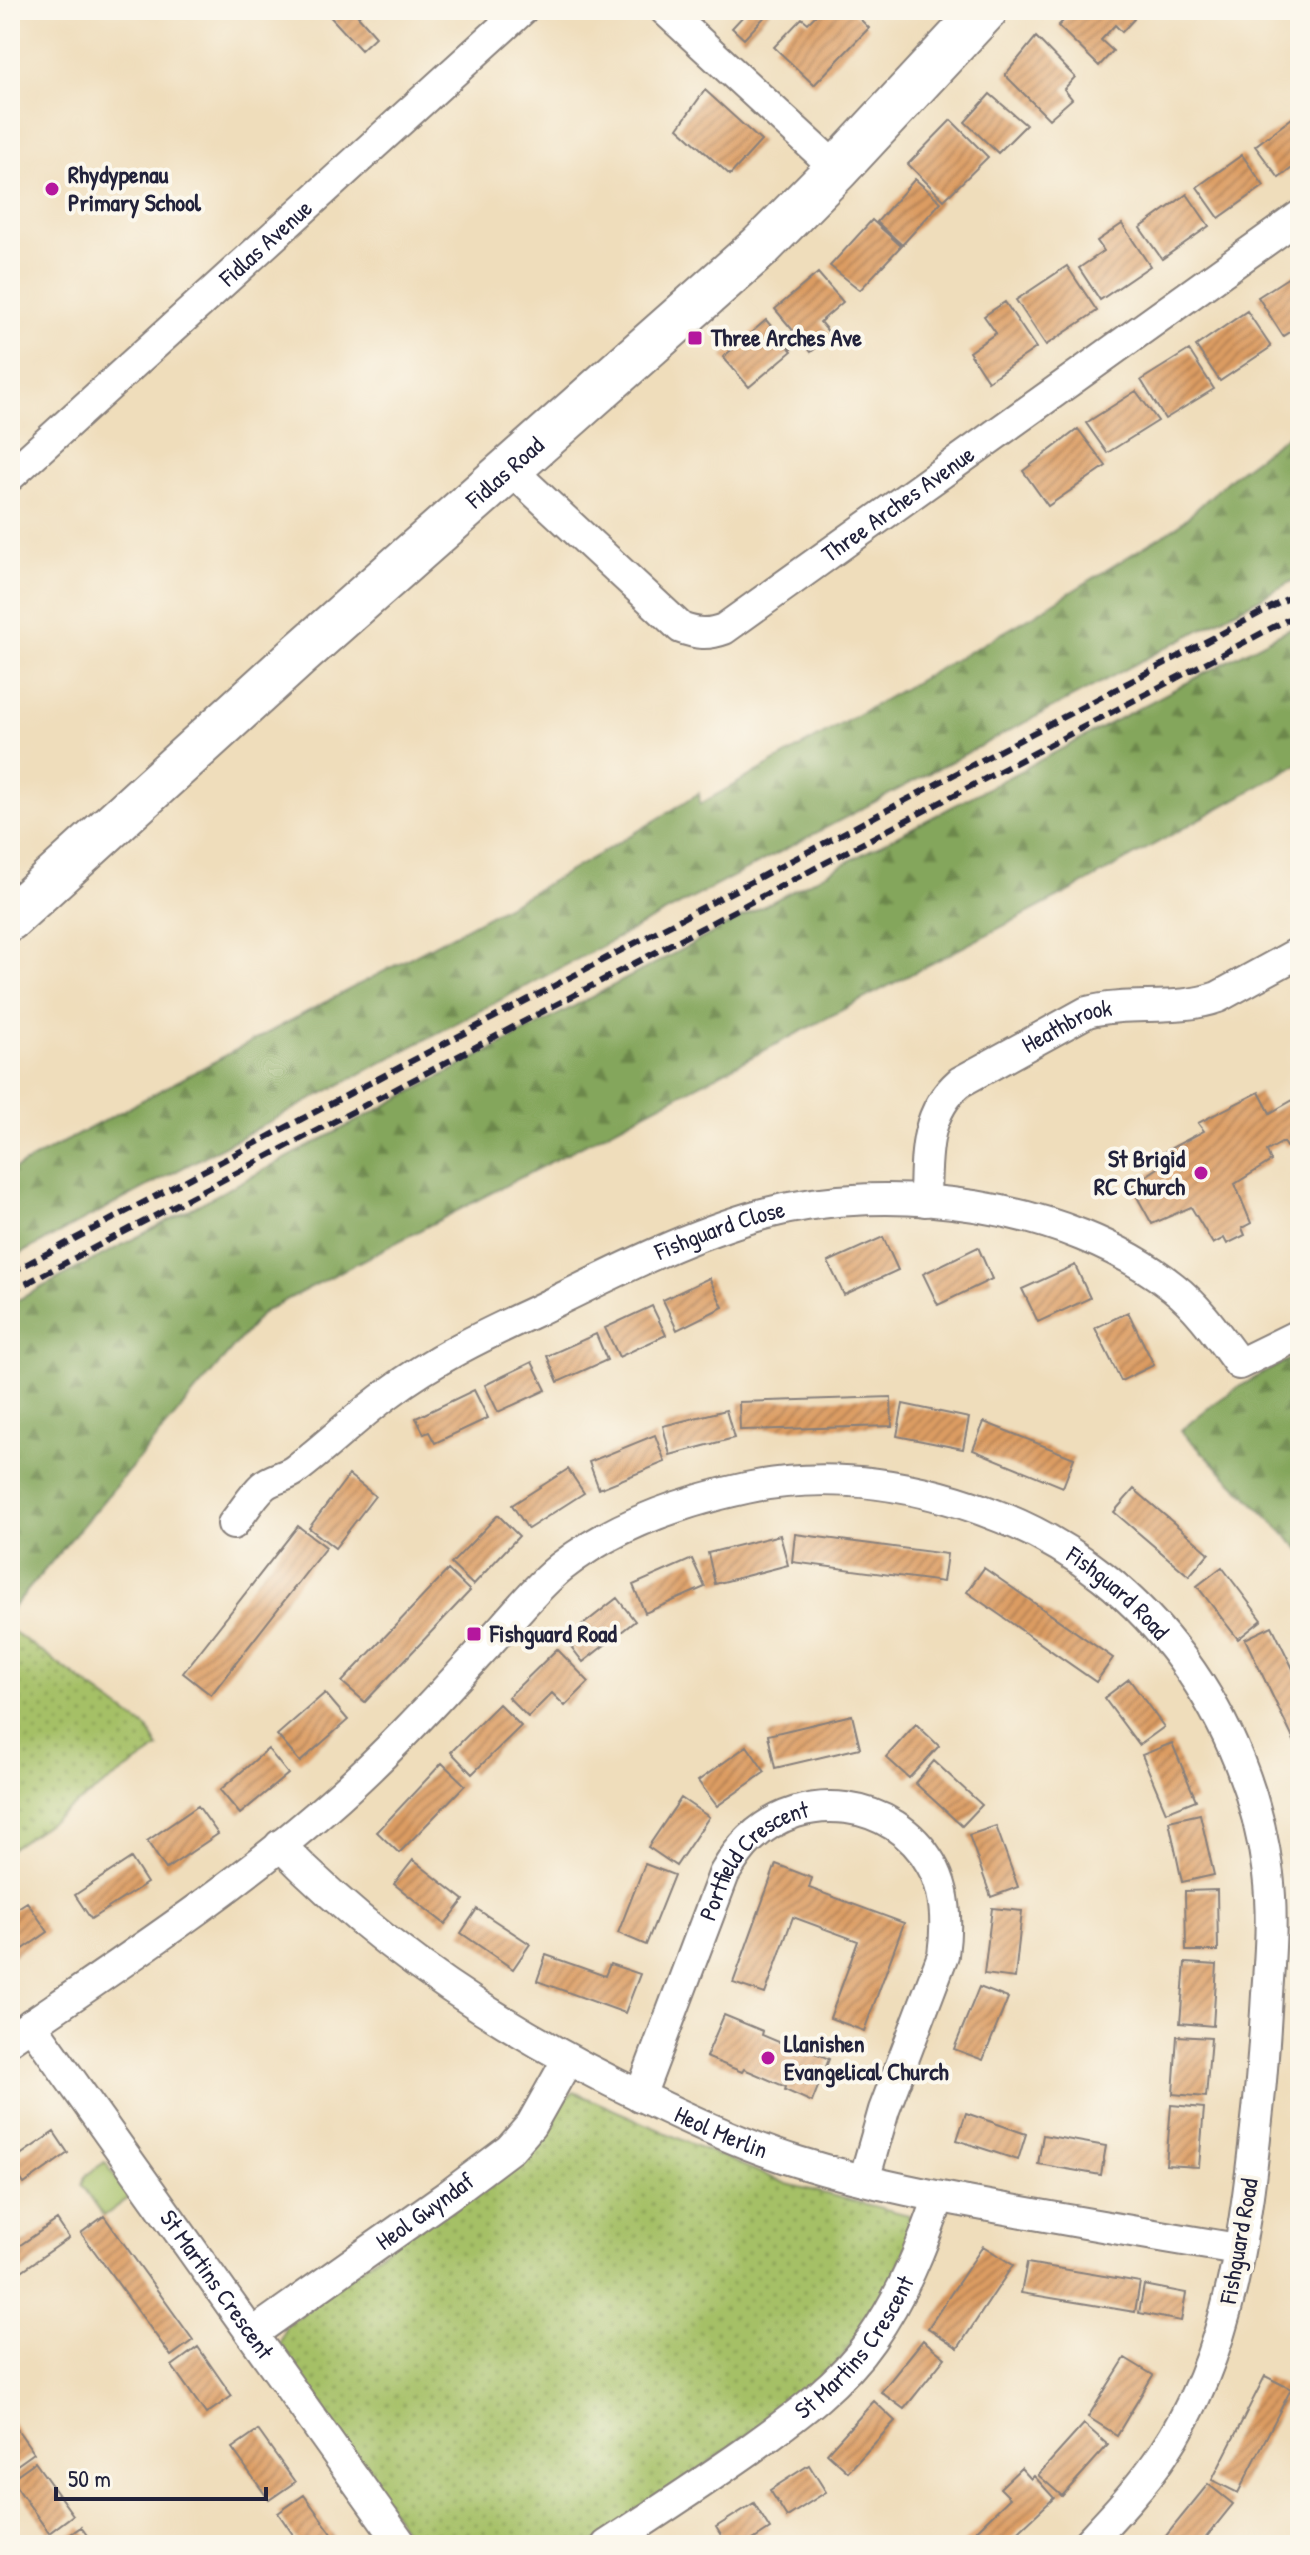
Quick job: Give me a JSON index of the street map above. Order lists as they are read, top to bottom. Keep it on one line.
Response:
{"streets":{"street":["Fidlas Avenue","Fidlas Road","Three Arches Avenue","Heathbrook","Fishguard Close","Fishguard Road","Portfield Crescent","Heol Merlin","Heol Gwyndaf","St Martins Crescent"]},"crossings":[["Fidlas Road","Three Arches Avenue"],["Heathbrook","Fishguard Close"],["Fishguard Road","Heol Merlin"],["Fishguard Road","St Martins Crescent"],["Portfield Crescent","Heol Merlin"],["Heol Merlin","Heol Gwyndaf"],["Heol Merlin","St Martins Crescent"],["Heol Gwyndaf","St Martins Crescent"]],"places":{"other":["Rhydypenau Primary School","St Brigid RC Church","Llanishen Evangelical Church"],"transit":["Three Arches Ave","Fishguard Road"]},"scale_bar":"50 m"}
